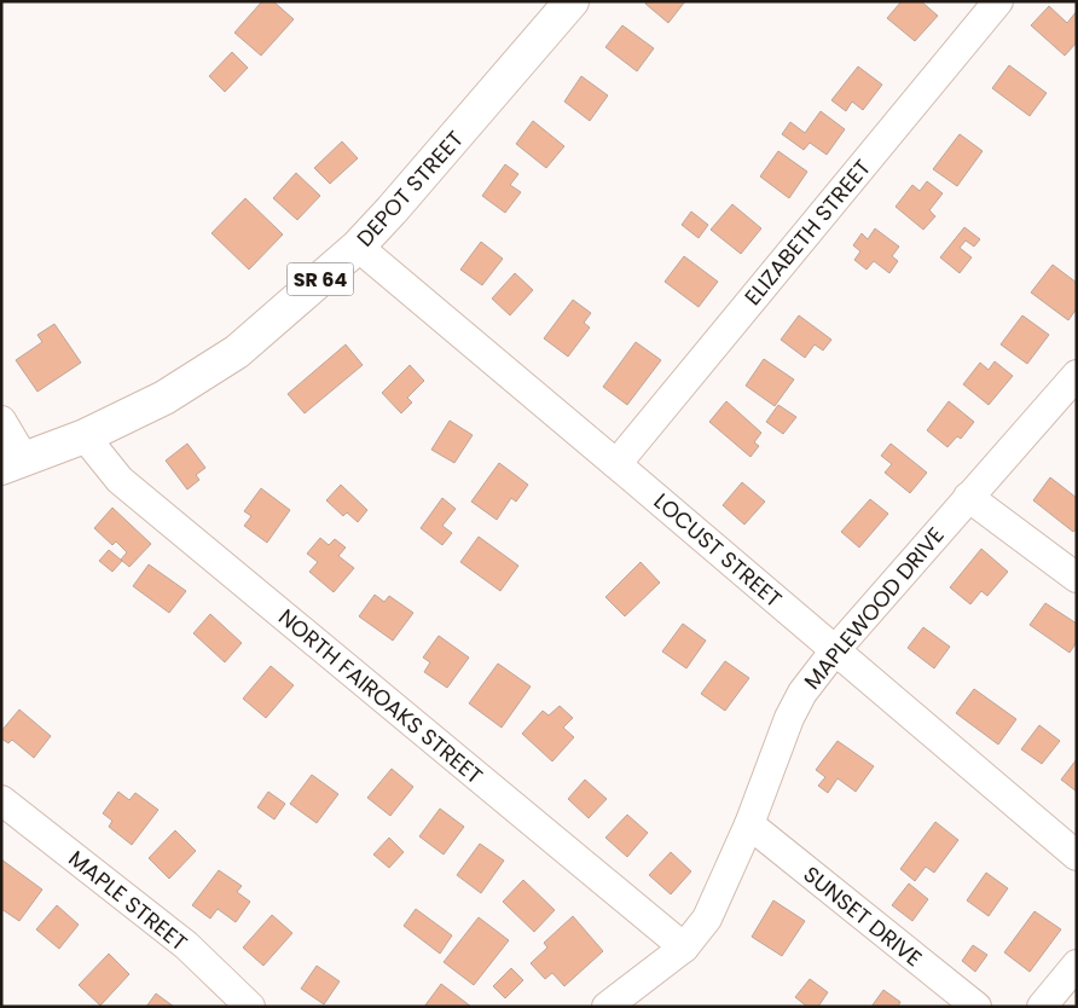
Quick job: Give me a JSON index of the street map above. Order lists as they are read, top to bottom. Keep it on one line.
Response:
{"streets":{"main road":["DEPOT STREET","SR 64"],"street":["ELIZABETH STREET","LOCUST STREET","MAPLEWOOD DRIVE","NORTH FAIROAKS STREET","MAPLE STREET","SUNSET DRIVE"]},"crossings":[["DEPOT STREET","LOCUST STREET"],["DEPOT STREET","NORTH FAIROAKS STREET"],["ELIZABETH STREET","LOCUST STREET"],["LOCUST STREET","MAPLEWOOD DRIVE"],["MAPLEWOOD DRIVE","NORTH FAIROAKS STREET"],["MAPLEWOOD DRIVE","SUNSET DRIVE"]]}
